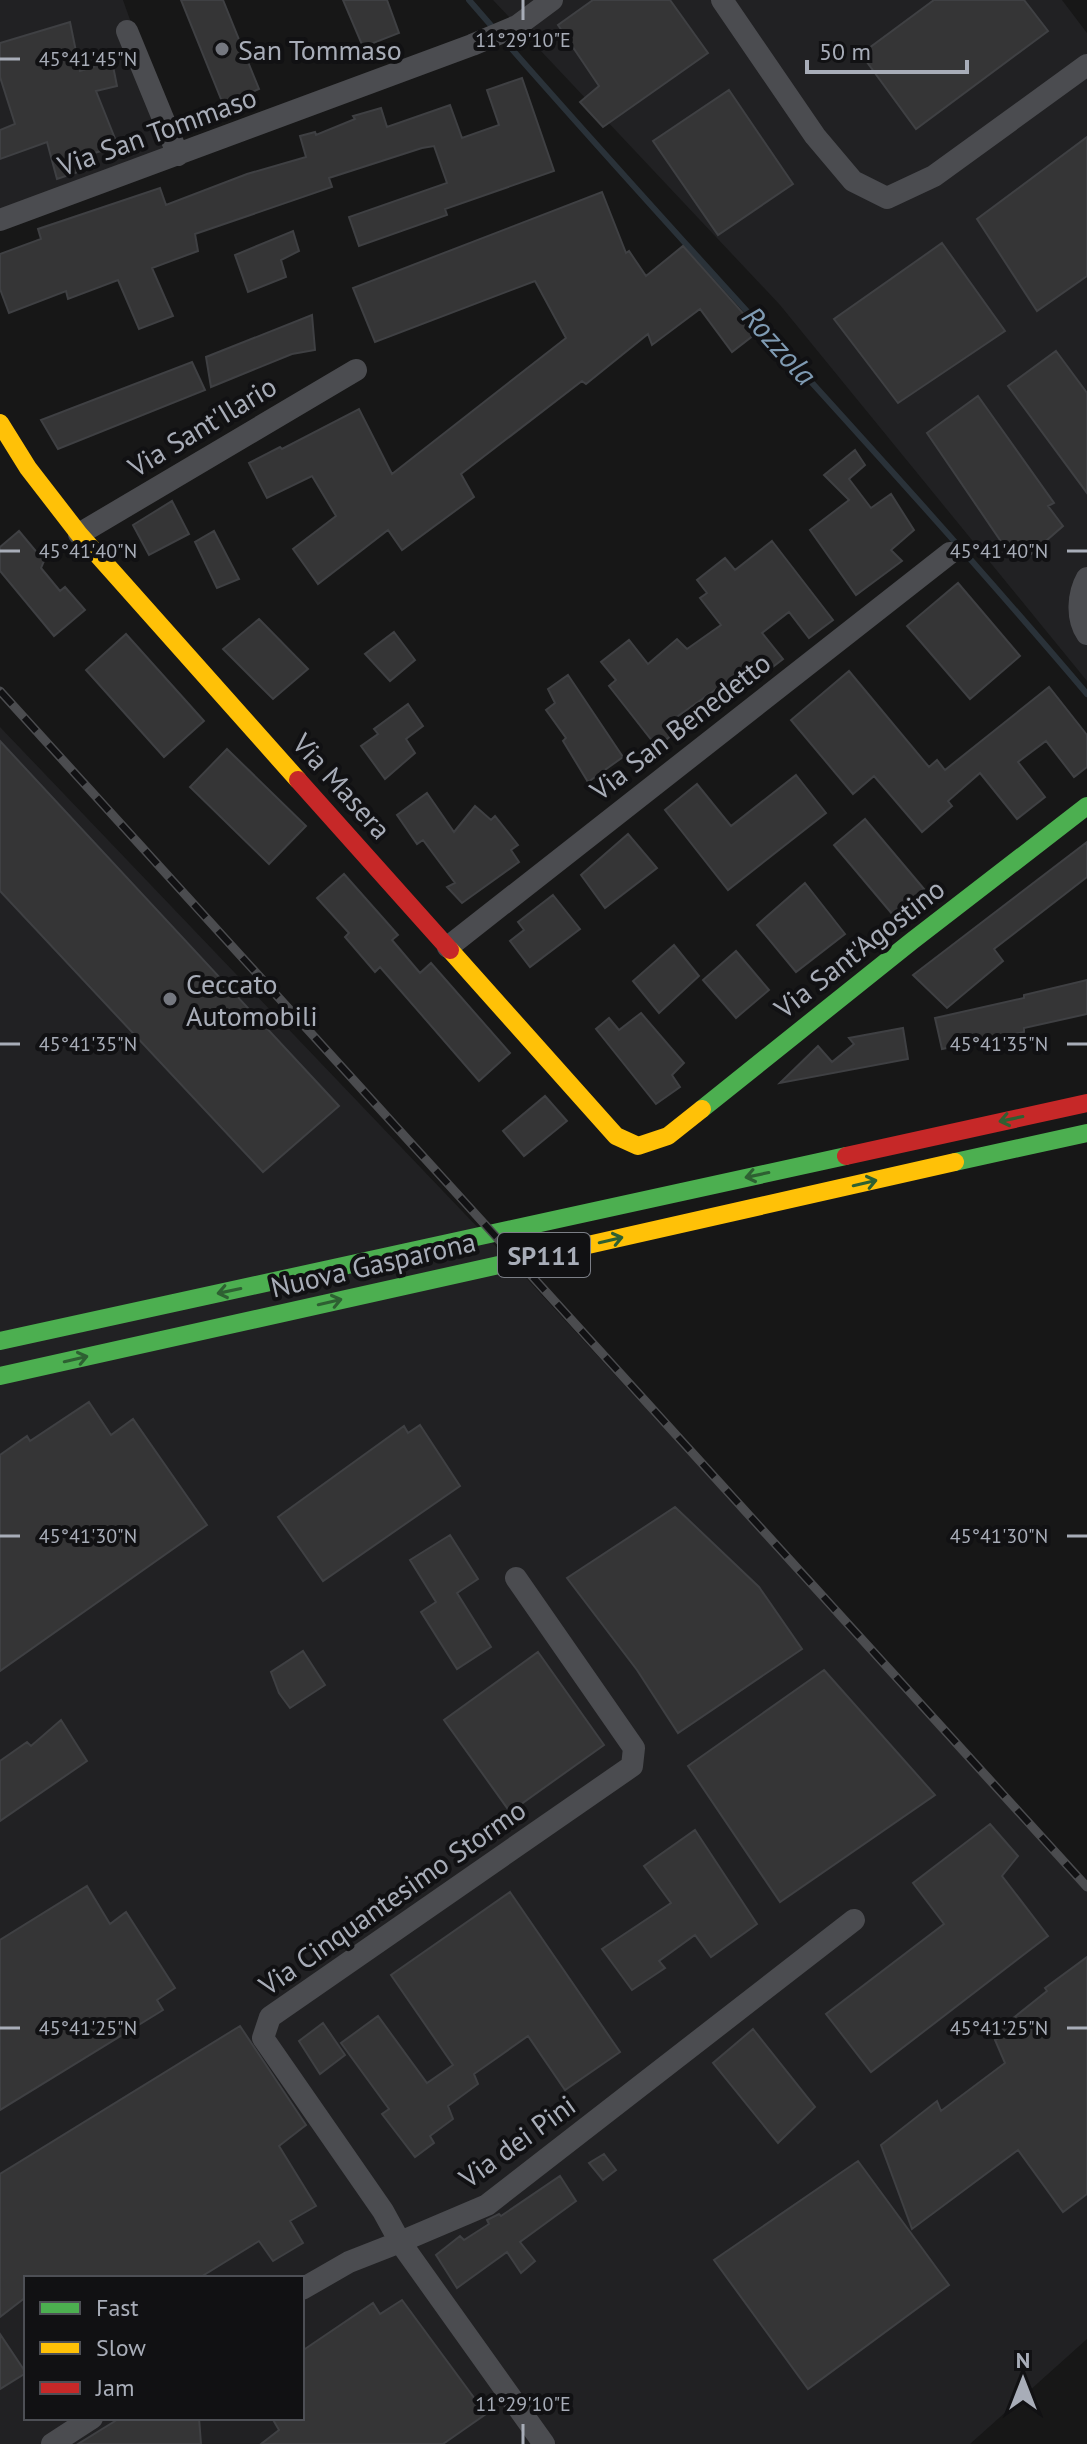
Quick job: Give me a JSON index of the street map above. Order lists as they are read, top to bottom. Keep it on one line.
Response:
{"streets":{"main road":["Via Masera","Via Sant'Agostino","SP111","Nuova Gasparona"],"street":["Via San Tommaso","Via Sant'Ilario","Via San Benedetto","Via Cinquantesimo Stormo","Via dei Pini"]},"crossings":[["Via Sant'Ilario","Via Masera"],["Via San Benedetto","Via Masera"],["Via Masera","Via Sant'Agostino"],["Via Cinquantesimo Stormo","Via dei Pini"]],"water":["Rozzola"],"places":["San Tommaso","Ceccato Automobili"],"legend":["Fast","Slow","Jam"],"scale_bar":"50 m","north":"top","coordinates":["11°29'10\"E","45°41'45\"N","45°41'40\"N","45°41'35\"N","45°41'30\"N","45°41'25\"N"]}
